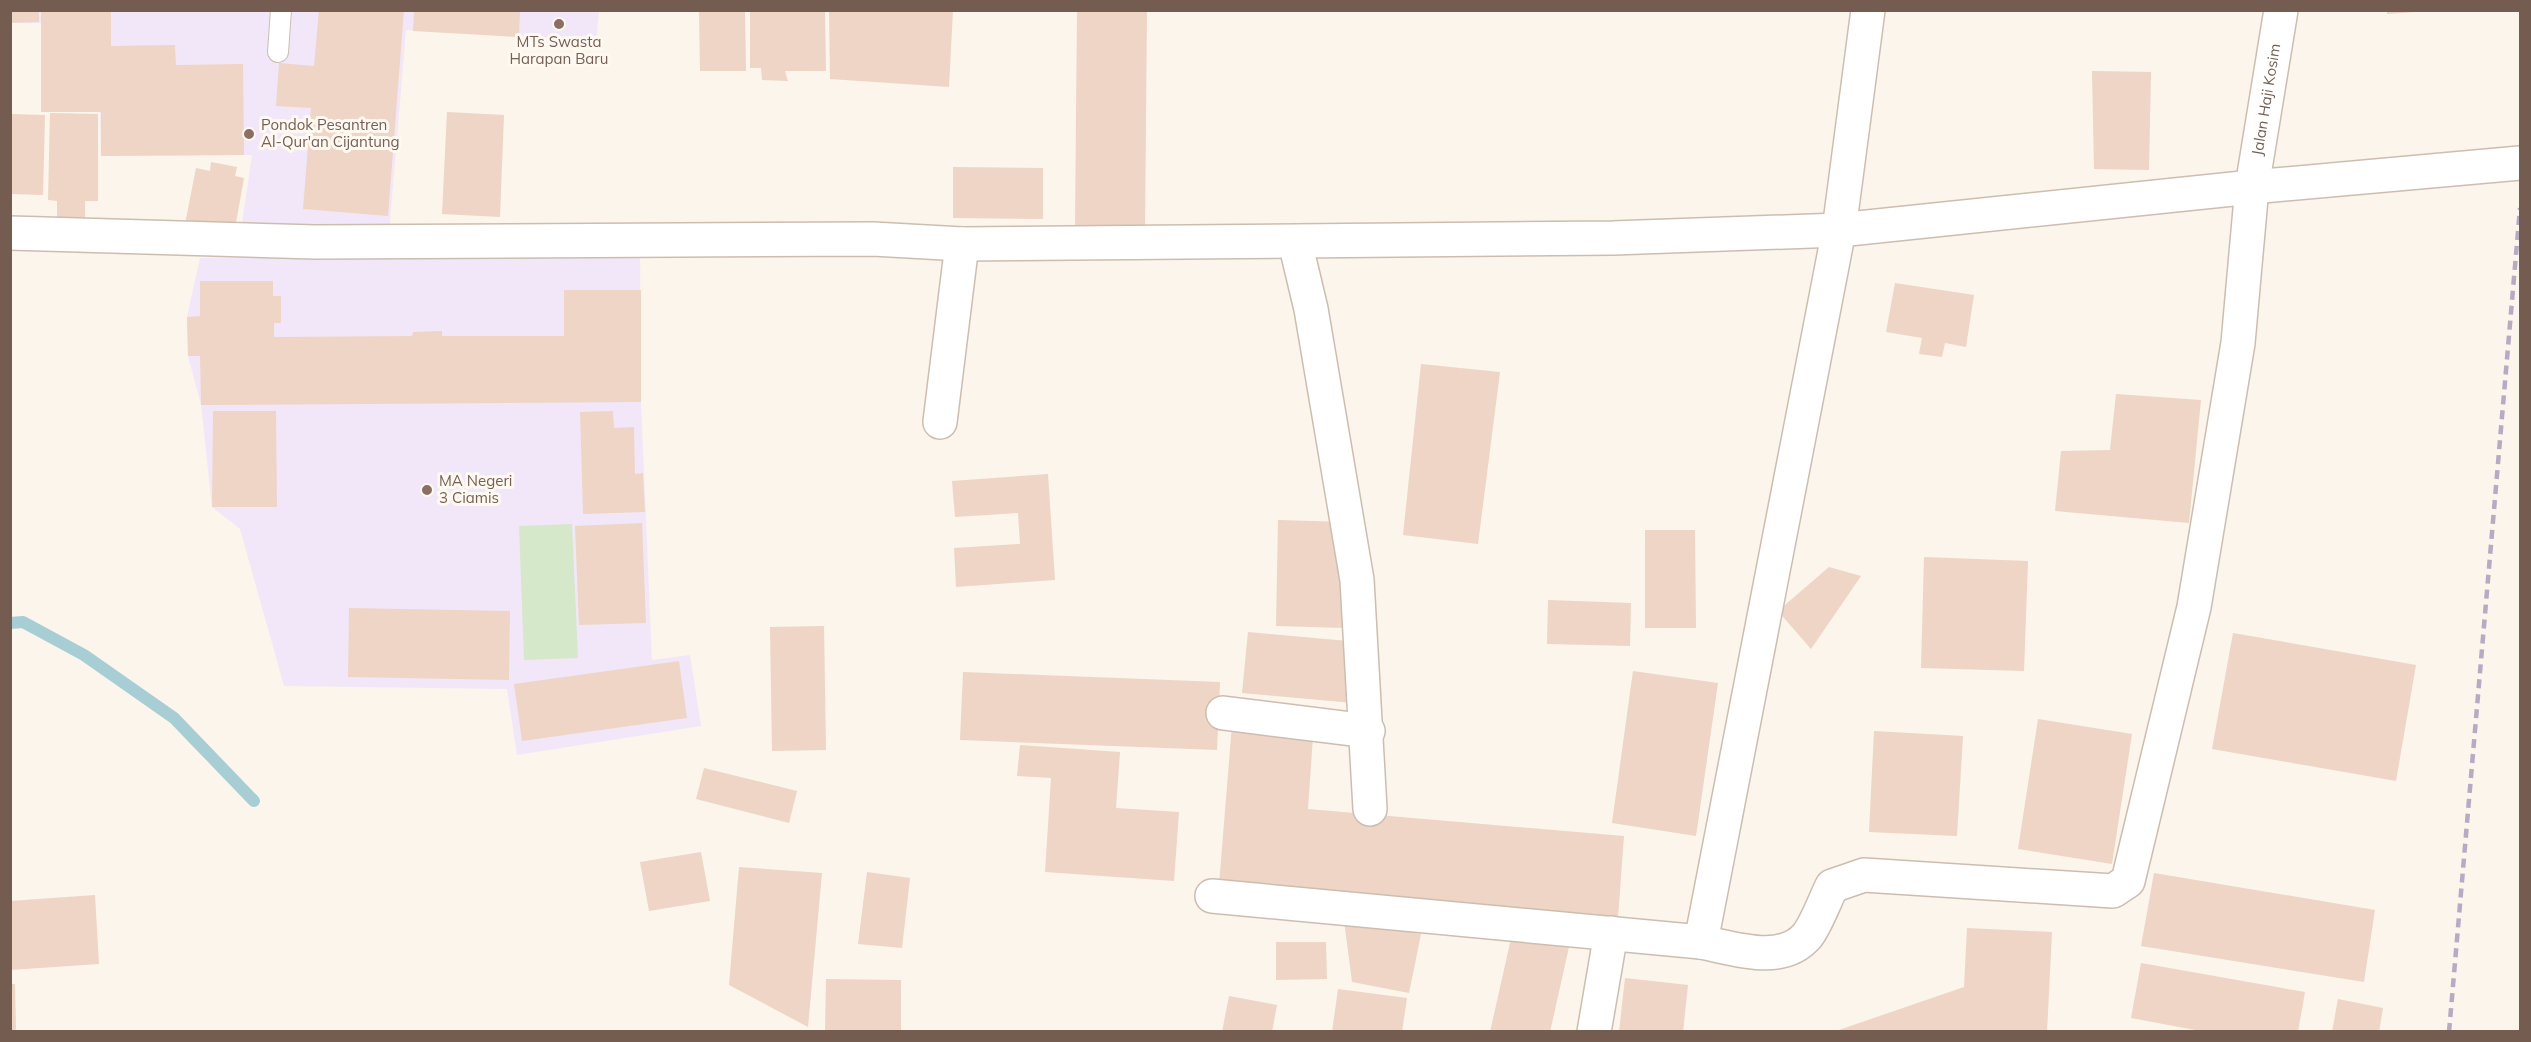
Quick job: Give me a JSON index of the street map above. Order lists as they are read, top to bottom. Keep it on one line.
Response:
{"streets":{"street":["Jalan Haji Kosim"]},"places":["MTs Swasta Harapan Baru","Pondok Pesantren Al-Qur'an Cijantung","MA Negeri 3 Ciamis"]}
